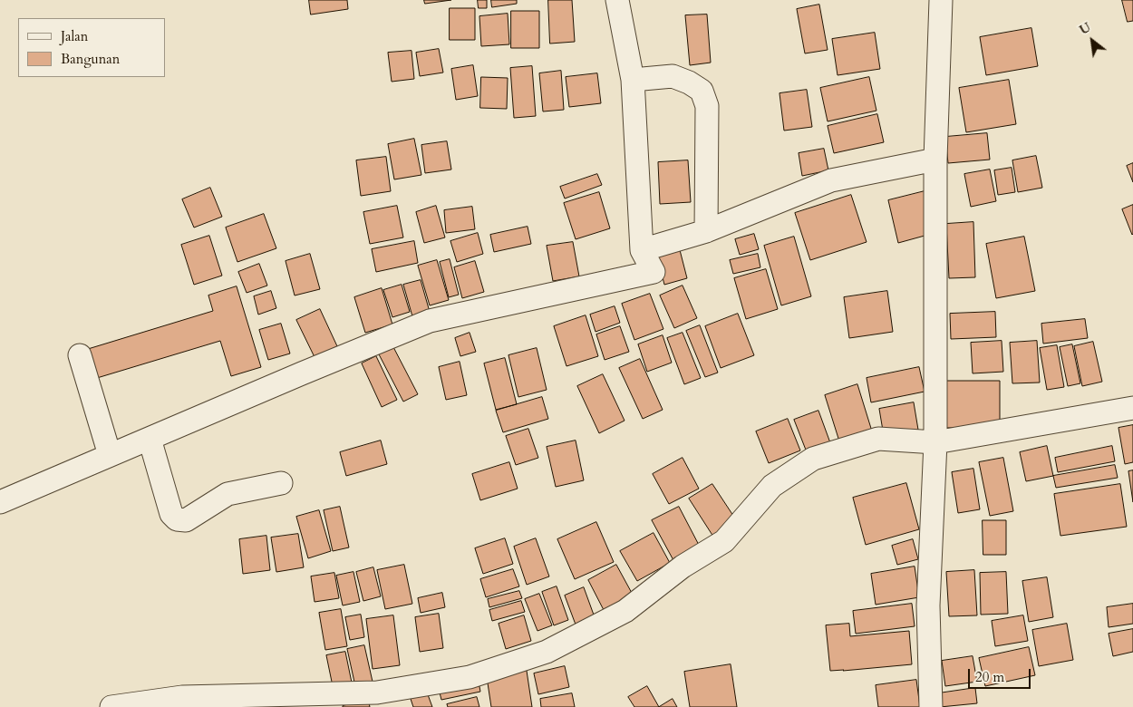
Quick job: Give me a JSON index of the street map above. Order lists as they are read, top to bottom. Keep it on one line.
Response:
{"legend":["Jalan","Bangunan"],"scale_bar":"20 m","north":"top left"}
